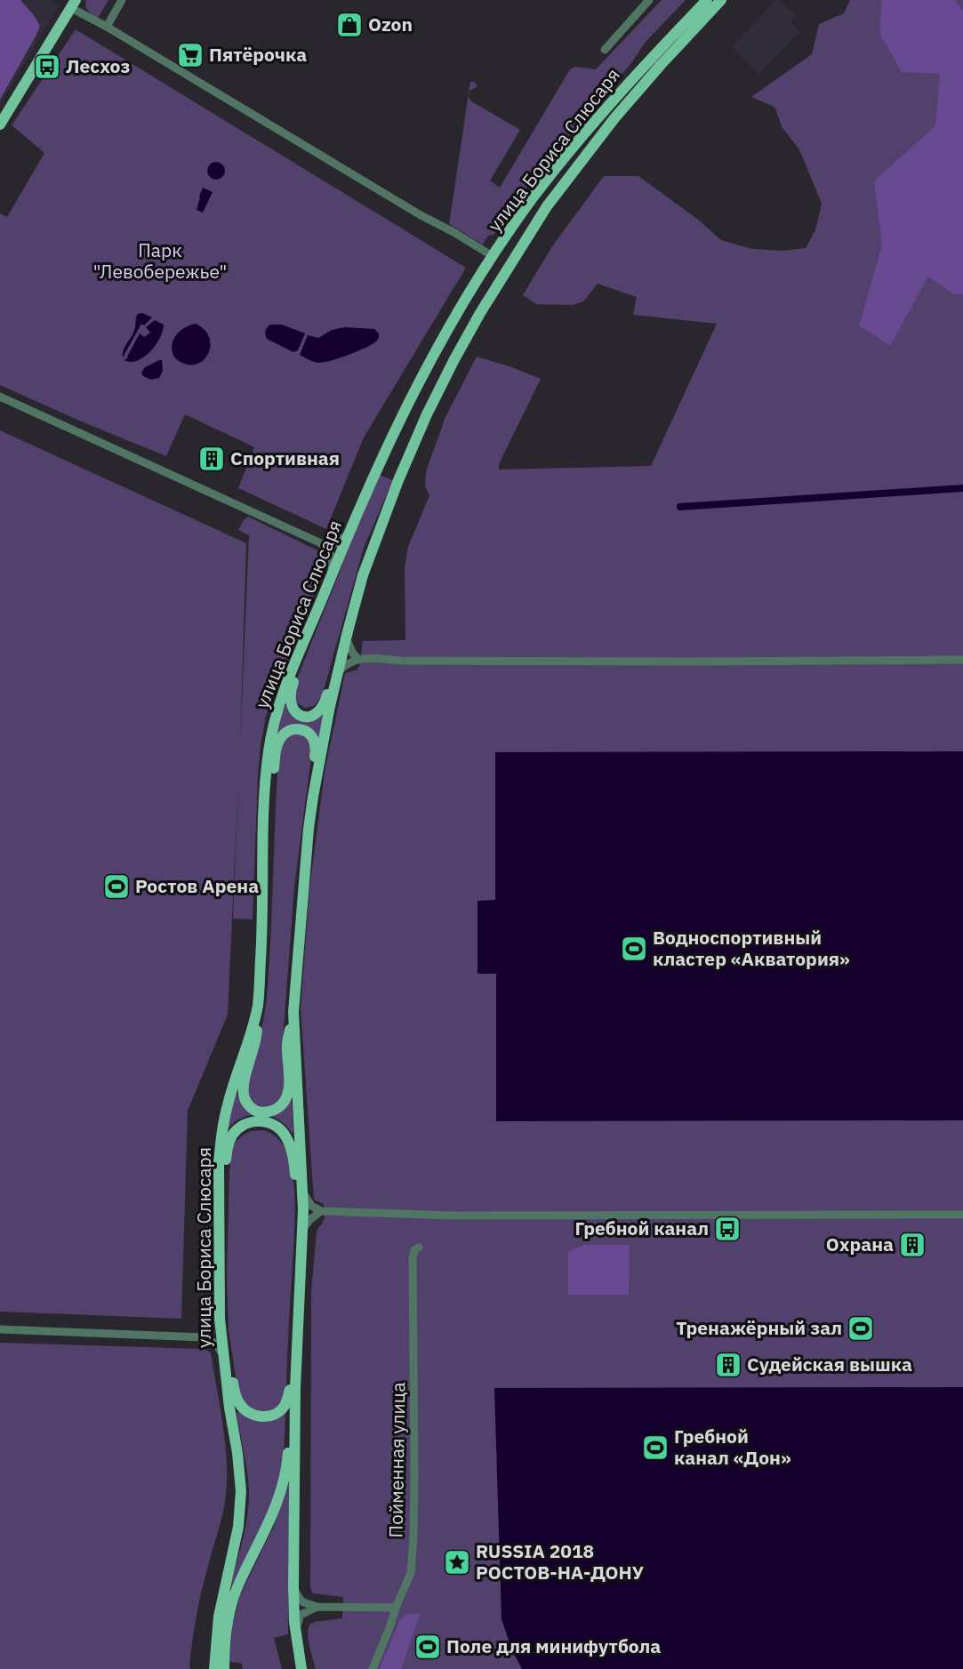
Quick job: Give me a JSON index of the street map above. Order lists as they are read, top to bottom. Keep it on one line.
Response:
{"streets":{"main road":["улица Бориса Слюсаря"],"street":["Пойменная улица"]},"parks":["Парк \"Левобережье\""],"places":{"shop":["Ozon"],"supermarket":["Пятёрочка"],"bus stop":["Лесхоз","Гребной канал"],"building":["Спортивная","Охрана","Судейская вышка"],"sports":["Ростов Арена","Водноспортивный кластер «Акватория»","Тренажёрный зал","Гребной канал «Дон»","Поле для минифутбола"],"place":["RUSSIA 2018 РОСТОВ-НА-ДОНУ"]}}
